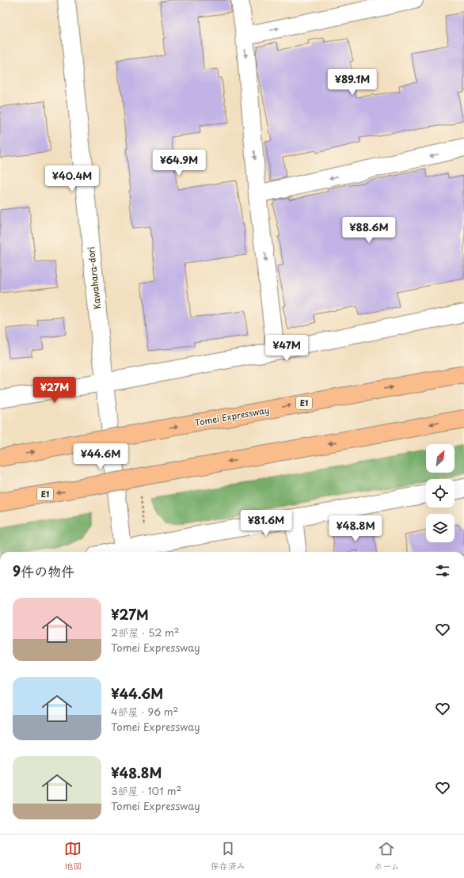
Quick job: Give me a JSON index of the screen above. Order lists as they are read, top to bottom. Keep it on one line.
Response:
{"streets":{"highway":["E1","Tomei Expressway"],"street":["Kawahara-dori"]},"north":"top right","page":{"price":["¥89.1M","¥64.9M","¥40.4M","¥88.6M","¥47M","¥27M","¥44.6M","¥81.6M","¥48.8M"],"heading":"9件の物件","list":[{"name":"¥27M","note":"2部屋 · 52 m² · Tomei Expressway"},{"name":"¥44.6M","note":"4部屋 · 96 m² · Tomei Expressway"},{"name":"¥48.8M","note":"3部屋 · 101 m² · Tomei Expressway"}],"tabs":["地図","保存済み","ホーム"]}}
